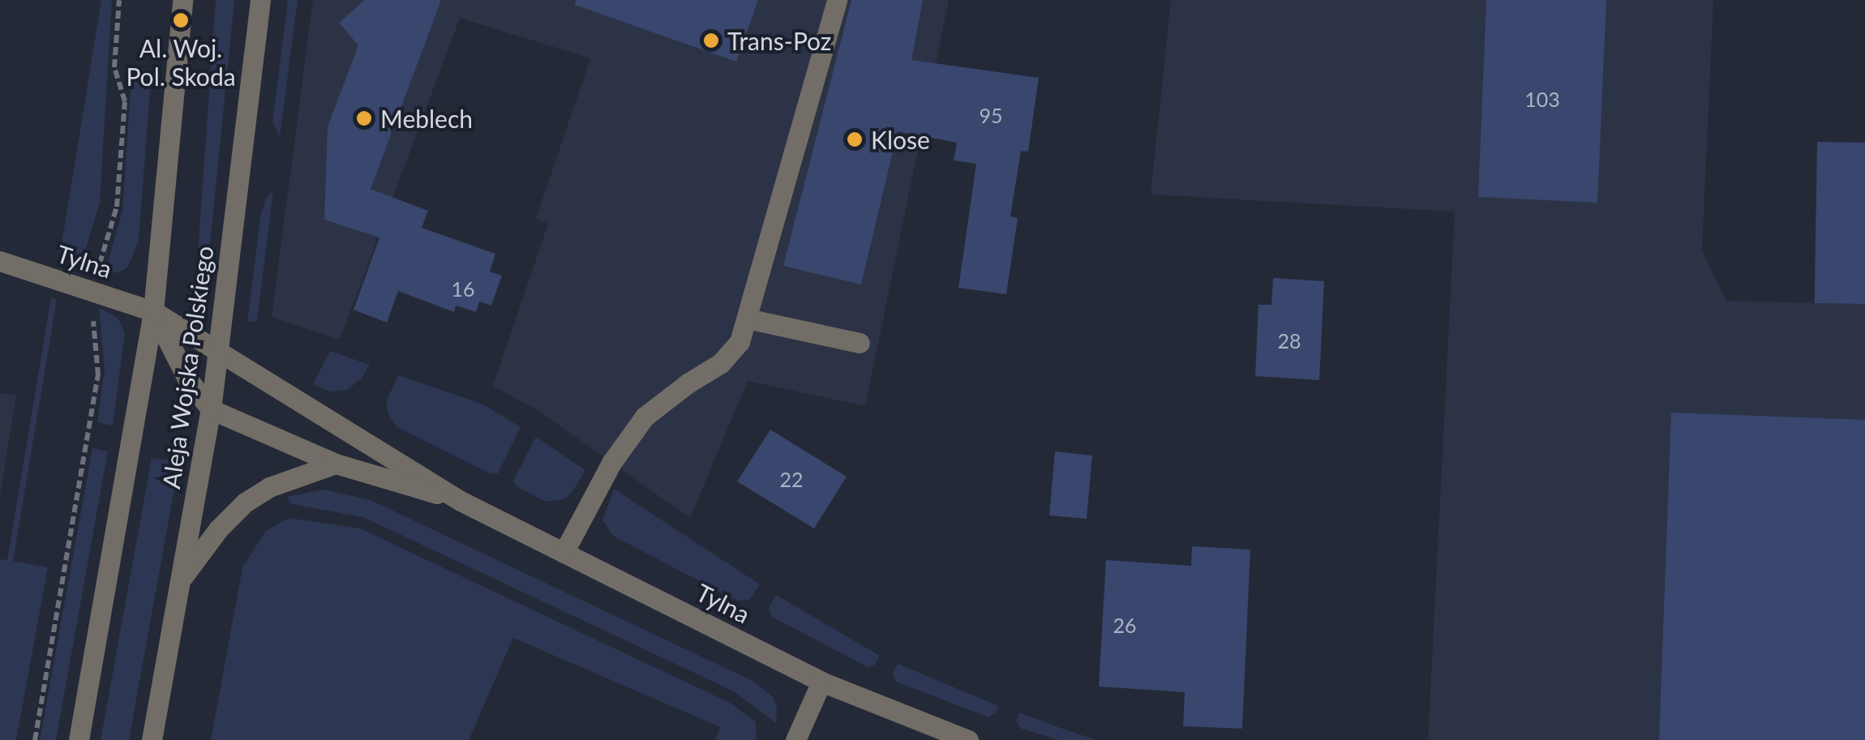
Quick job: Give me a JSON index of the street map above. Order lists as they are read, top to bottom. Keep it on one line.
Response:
{"streets":{"street":["Tylna","Aleja Wojska Polskiego"]},"crossings":[["Tylna","Aleja Wojska Polskiego"]],"places":["Al. Woj. Pol. Skoda","Trans-Poz","Meblech","Klose"],"house_numbers":["103","95","16","28","22","26"]}
